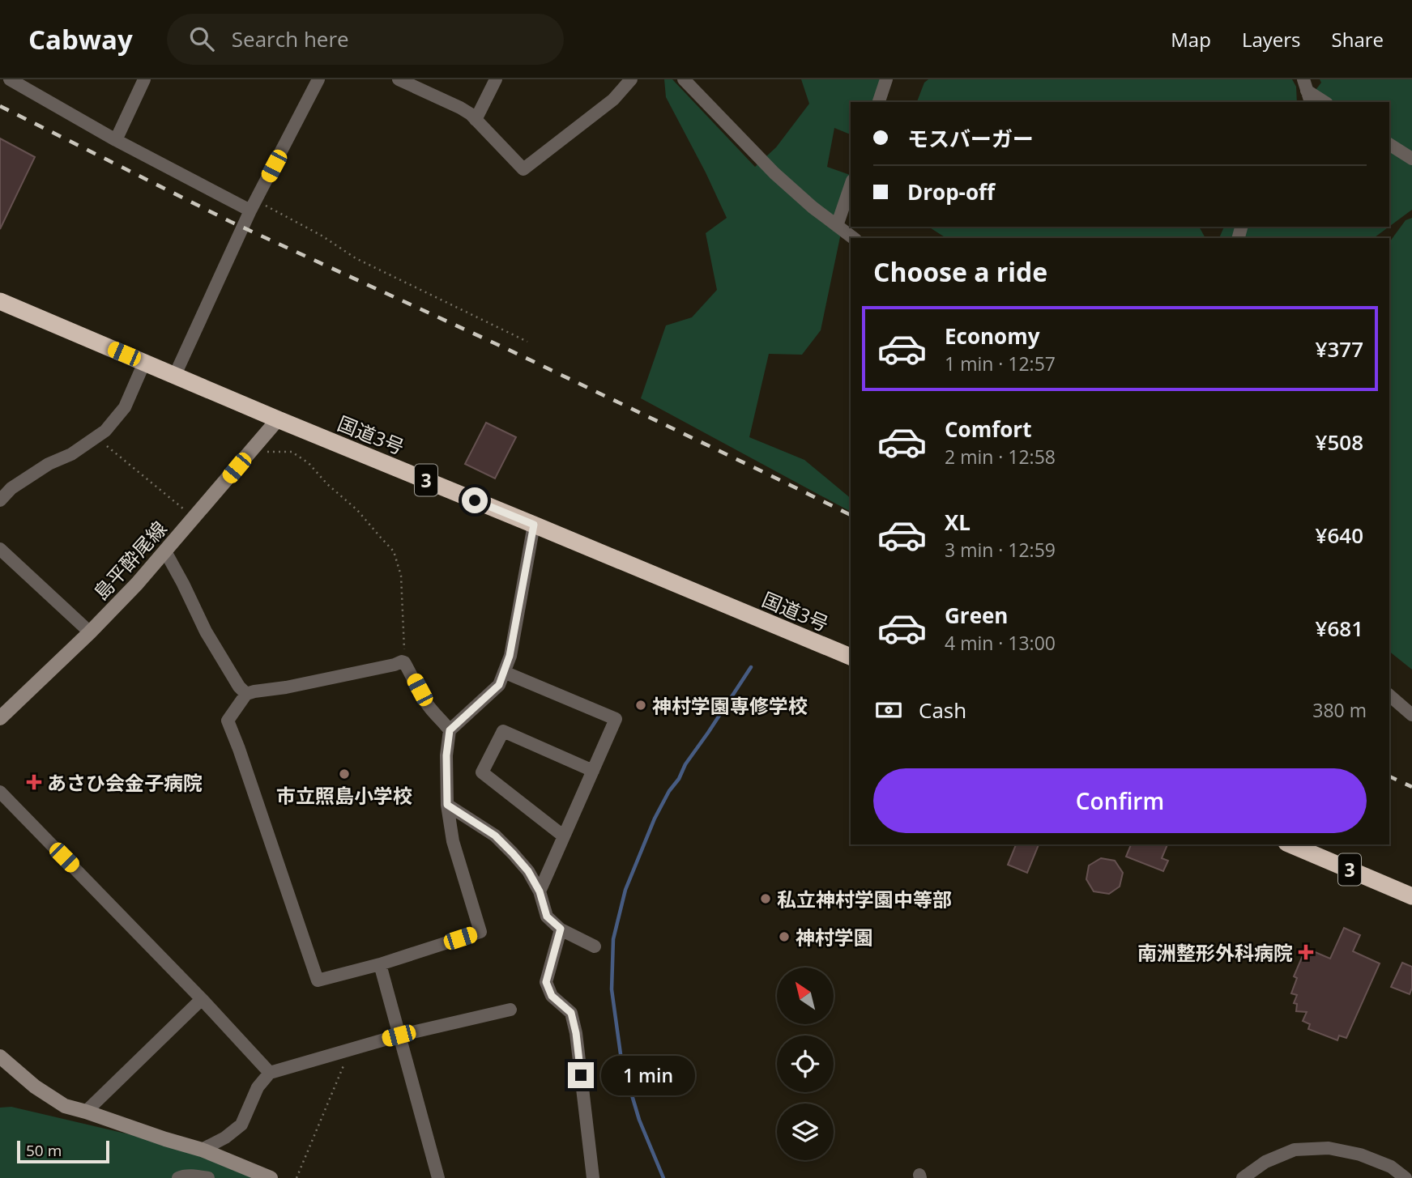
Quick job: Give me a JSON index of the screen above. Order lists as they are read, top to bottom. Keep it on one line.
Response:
{"streets":{"highway":["国道3号","3"],"main road":["島平酔尾線"]},"crossings":[["国道3号","島平酔尾線"]],"places":{"other":["神村学園専修学校","市立照島小学校","私立神村学園中等部","神村学園"],"health":["あさひ会金子病院","南洲整形外科病院"]},"scale_bar":"50 m","north":"top left","page":{"header":"Cabway","search":"Search here","nav":["Map","Layers","Share"],"banner":["モスバーガー","Drop-off"],"heading":"Choose a ride","list":[{"name":"Economy","note":"1 min · 12:57","value":"¥377"},{"name":"Comfort","note":"2 min · 12:58","value":"¥508"},{"name":"XL","note":"3 min · 12:59","value":"¥640"},{"name":"Green","note":"4 min · 13:00","value":"¥681"}],"pay":["Cash","380 m"],"buttons":"Confirm","bubble":"1 min","scale":"50 m"}}
